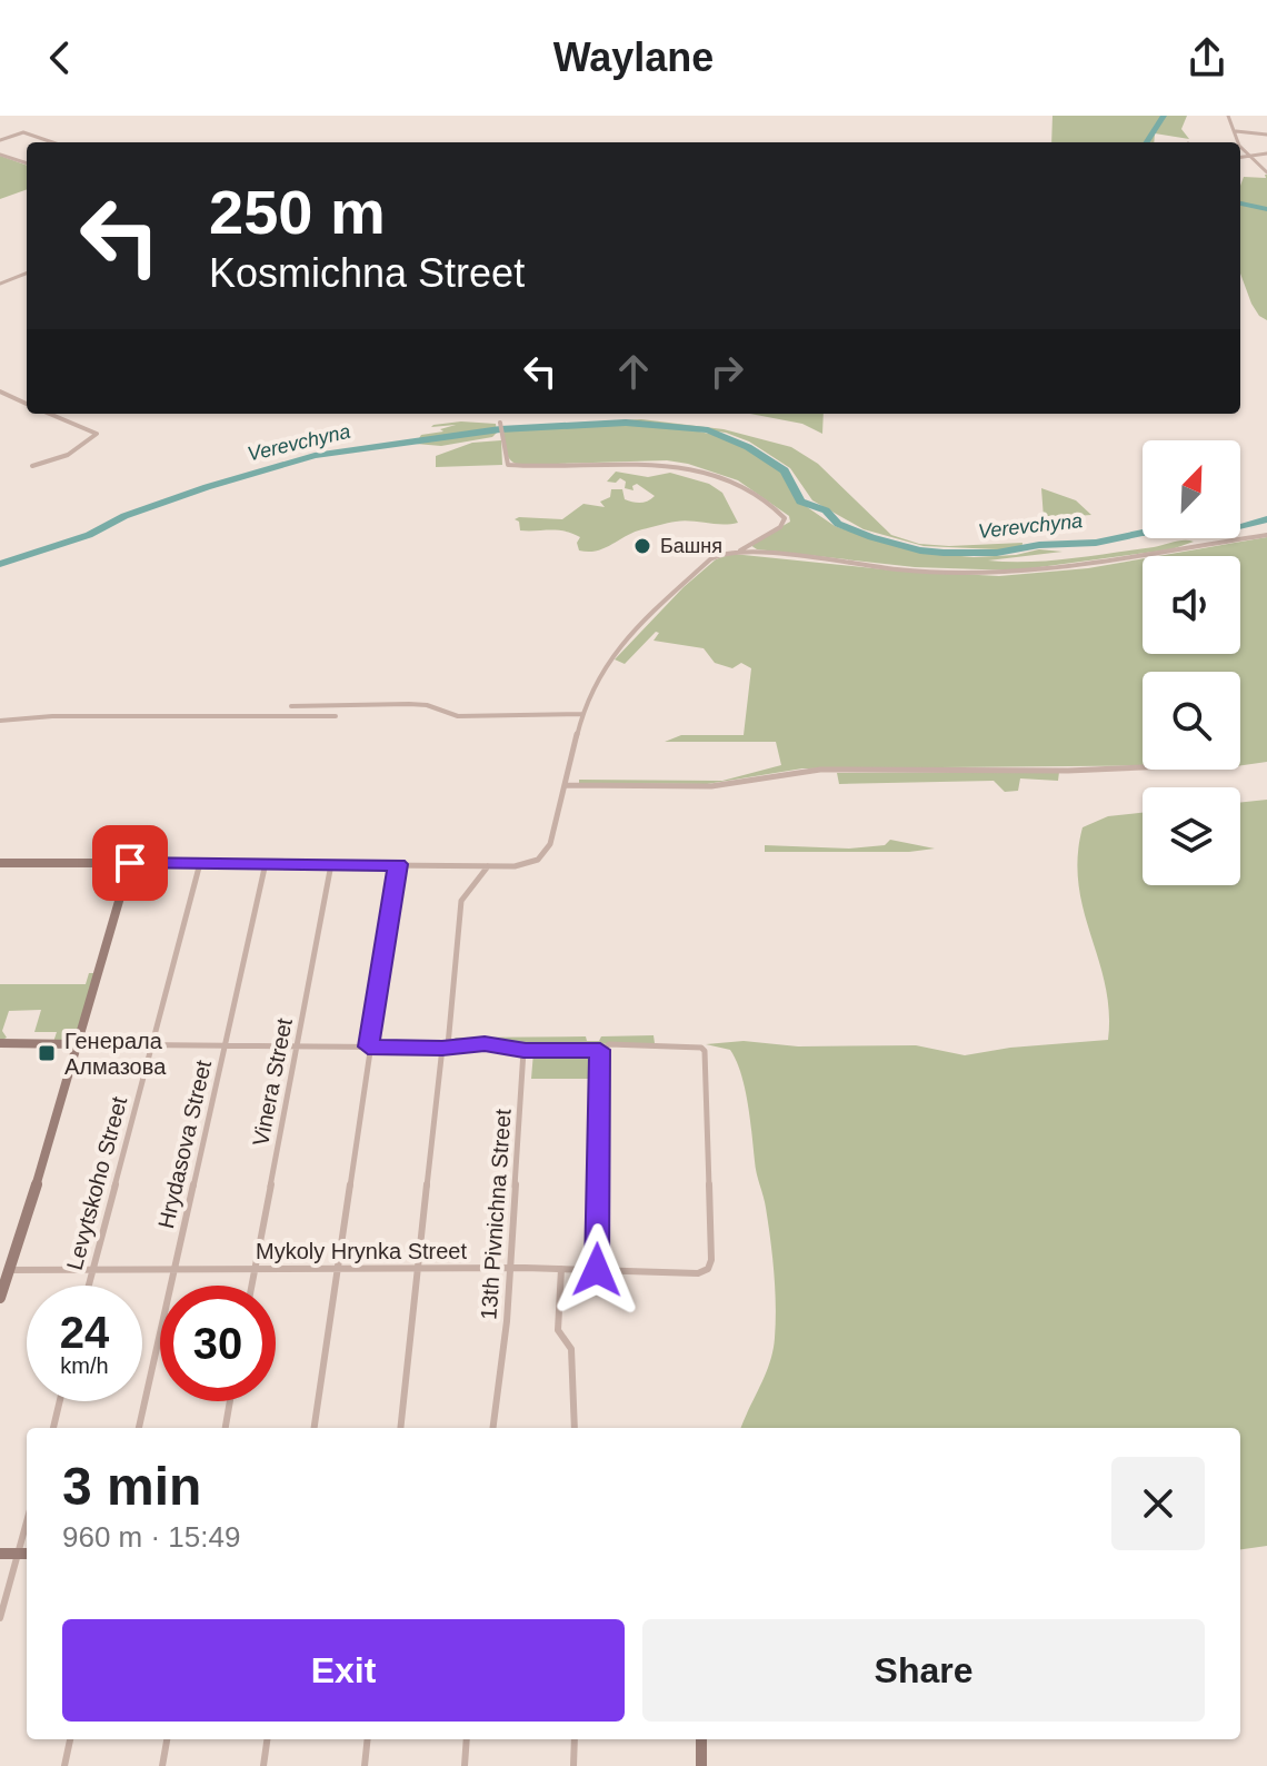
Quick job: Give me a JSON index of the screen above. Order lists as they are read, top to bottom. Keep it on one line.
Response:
{"streets":{"street":["Vinera Street","Hrydasova Street","Levytskoho Street","13th Pivnichna Street","Mykoly Hrynka Street"]},"crossings":[["Vinera Street","Mykoly Hrynka Street"],["Hrydasova Street","Mykoly Hrynka Street"],["Levytskoho Street","Mykoly Hrynka Street"],["13th Pivnichna Street","Mykoly Hrynka Street"]],"water":["Verevchyna"],"places":{"other":["Башня"],"transit":["Генерала Алмазова"]},"north":"top right","page":{"header":"Waylane","turn":["250 m","Kosmichna Street"],"speed":"24 km/h","limit":"30","heading":["3 min","960 m · 15:49"],"buttons":["Exit","Share"]}}
